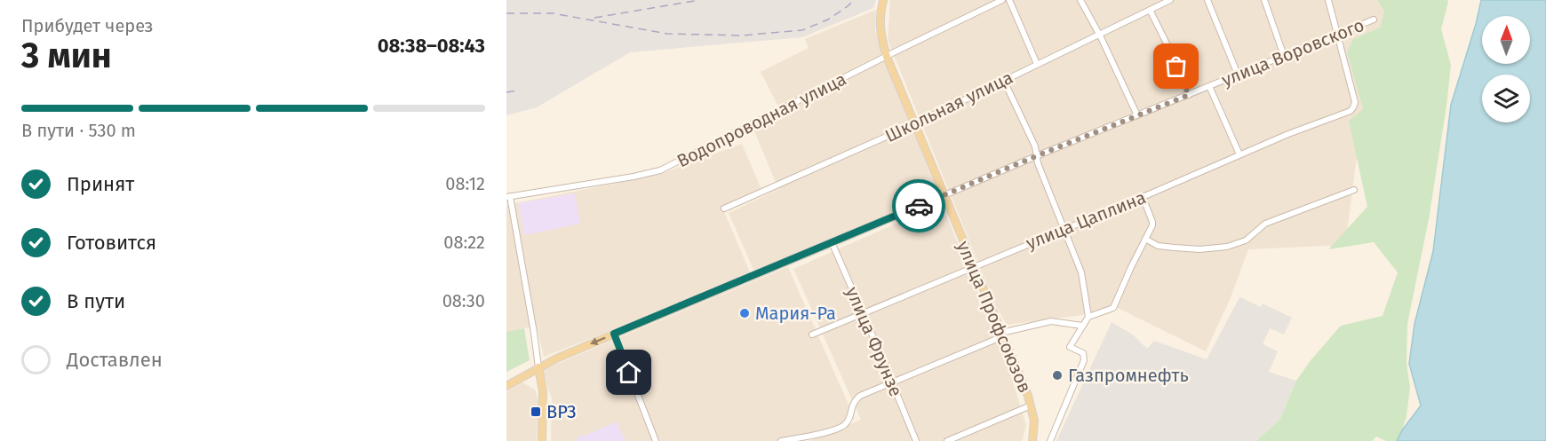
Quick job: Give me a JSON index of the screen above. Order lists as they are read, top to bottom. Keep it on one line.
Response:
{"streets":{"main road":["улица Воровского","улица Профсоюзов"],"street":["Школьная улица","Водопроводная улица","улица Цаплина","улица Фрунзе"]},"crossings":[["улица Воровского","улица Цаплина"],["улица Воровского","улица Профсоюзов"],["улица Воровского","улица Фрунзе"],["Школьная улица","улица Профсоюзов"],["Водопроводная улица","улица Профсоюзов"],["улица Цаплина","улица Профсоюзов"],["улица Цаплина","улица Фрунзе"]],"places":{"other":["Мария-Ра","Газпромнефть"],"transit":["ВРЗ"]},"north":"top","page":{"heading":["3 мин","Прибудет через","08:38–08:43"],"bar":"В пути · 530 m","list":[["Принят","08:12"],["Готовится","08:22"],["В пути","08:30"],"Доставлен"]}}
